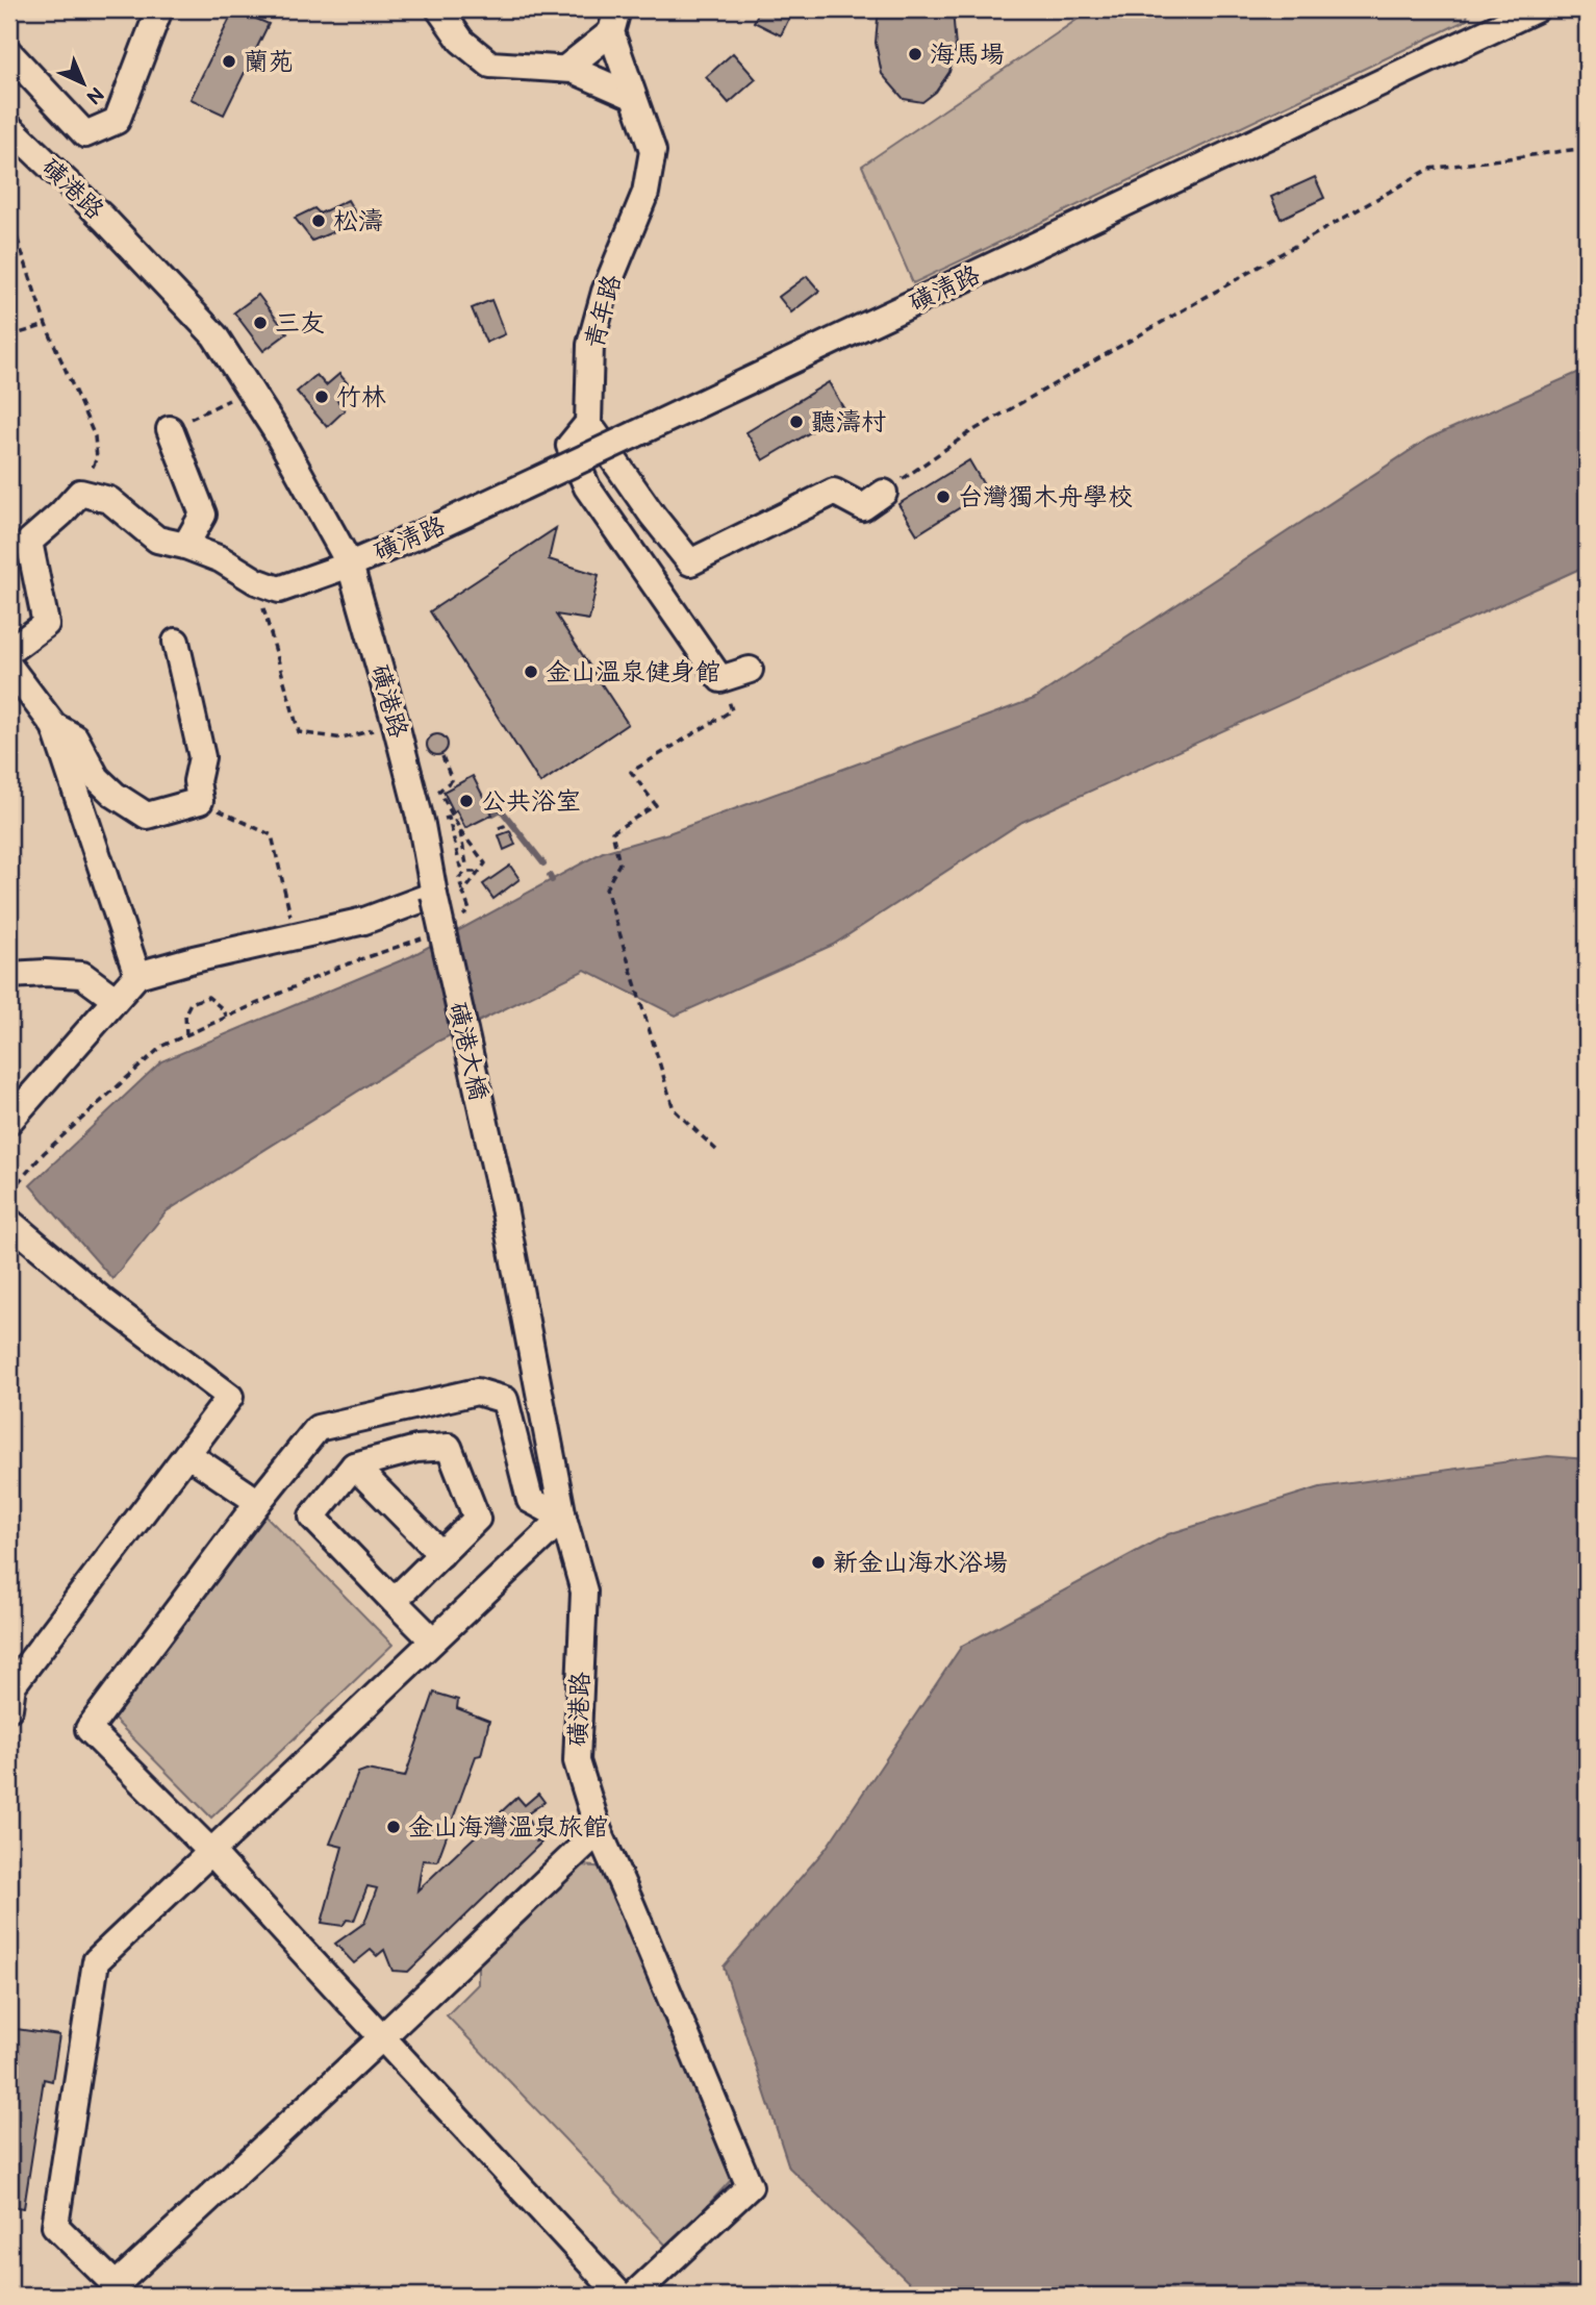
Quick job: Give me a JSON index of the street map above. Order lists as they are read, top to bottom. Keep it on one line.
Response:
{"streets":{"street":["磺港路","磺清路","青年路","磺港大橋"]},"crossings":[["磺港路","磺清路"],["磺港路","磺港大橋"]],"places":["海馬場","蘭苑","松濤","三友","竹林","聽濤村","台灣獨木舟學校","金山溫泉健身館","公共浴室","新金山海水浴場","金山海灣溫泉旅館"],"north":"bottom right"}
